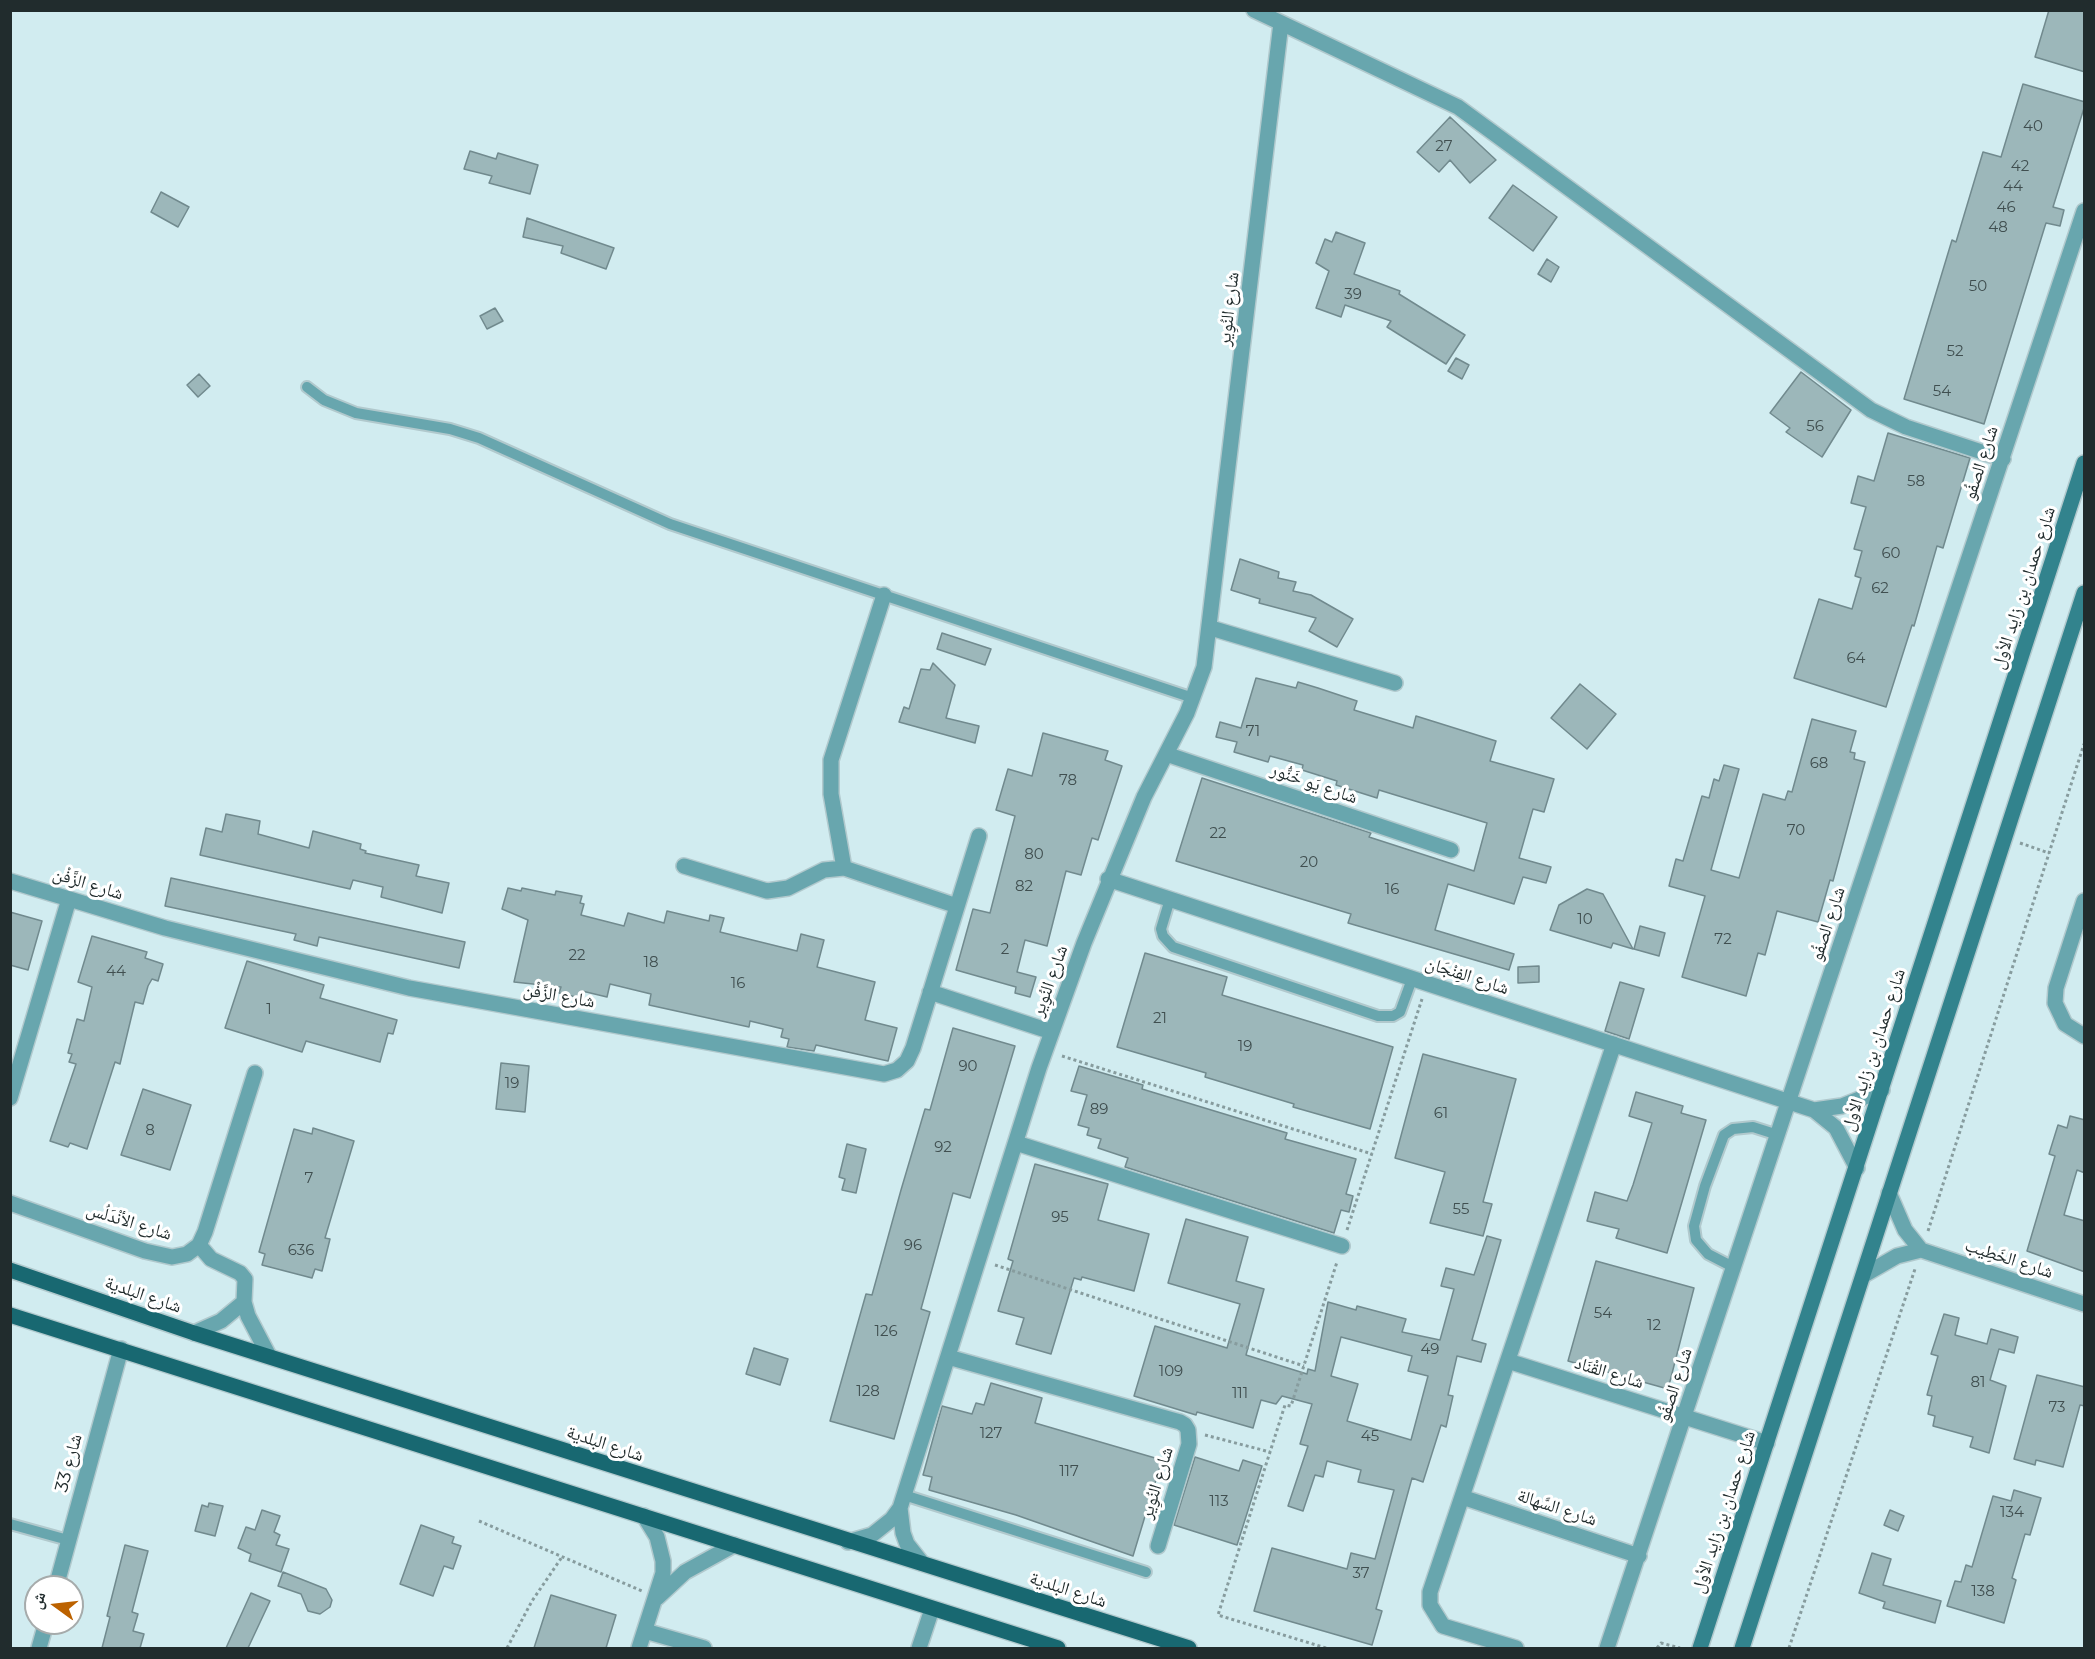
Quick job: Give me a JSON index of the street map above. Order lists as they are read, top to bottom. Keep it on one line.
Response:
{"streets":{"main road":["شارع حمدان بن زايد الأول","شارع البلدية"],"street":["شارع النُوِير","شارع الصفُو","شارع يَو خَنُّور","شارع الزَّفْن","شارع الفِنْجَان","شارع الأنْدَلُس","شارع الخَطِيب","شارع القْنَاد","شارع 33","شارع السَّهالة"]},"crossings":[["شارع النُوِير","شارع يَو خَنُّور"],["شارع النُوِير","شارع الفِنْجَان"],["شارع النُوِير","شارع البلدية"],["شارع الصفُو","شارع الفِنْجَان"],["شارع الصفُو","شارع القْنَاد"],["شارع الصفُو","شارع السَّهالة"],["شارع حمدان بن زايد الأول","شارع الفِنْجَان"],["شارع حمدان بن زايد الأول","شارع القْنَاد"]],"house_numbers":["40","27","42","44","46","48","50","39","52","54","56","58","60","62","64","71","68","78","70","22","80","20","82","16","10","72","2","22","18","44","16","1","21","19","90","19","89","61","8","92","7","55","95","96","636","54","12","126","49","109","81","128","111","73","127","45","117","113","134","37","138"],"north":"left"}
